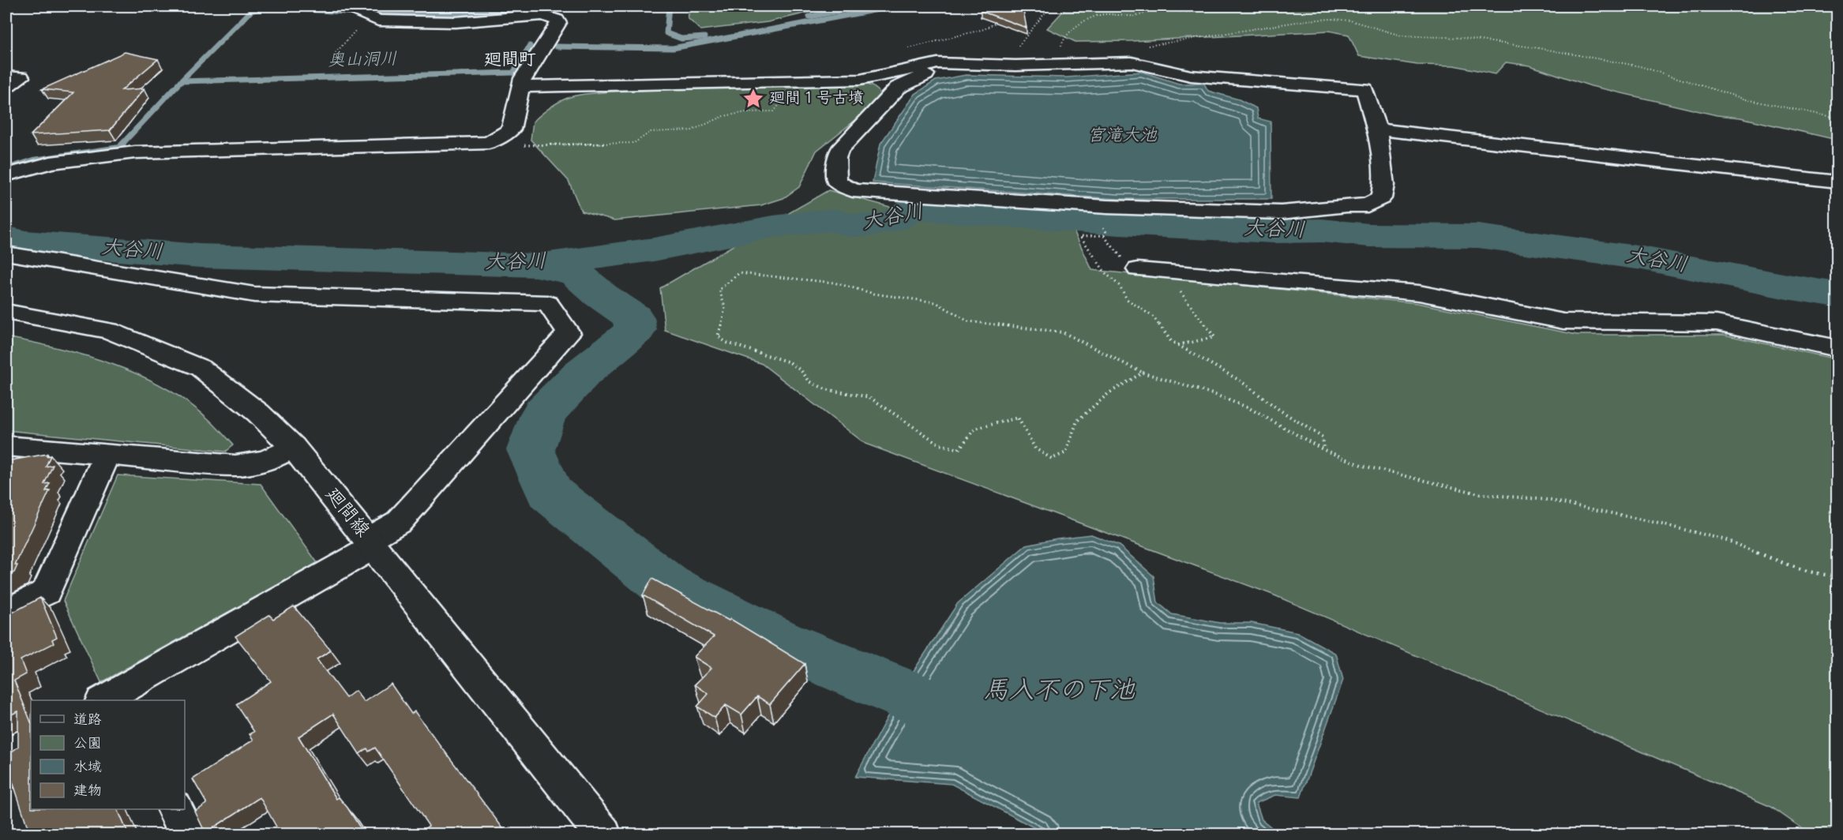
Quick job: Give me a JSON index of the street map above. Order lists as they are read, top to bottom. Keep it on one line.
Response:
{"streets":{"street":["廻間線"]},"districts":["廻間町"],"water":["奥山洞川","宮滝大池","大谷川","馬入不の下池"],"places":{"place":["廻間１号古墳"]},"legend":["道路","公園","水域","建物"]}
